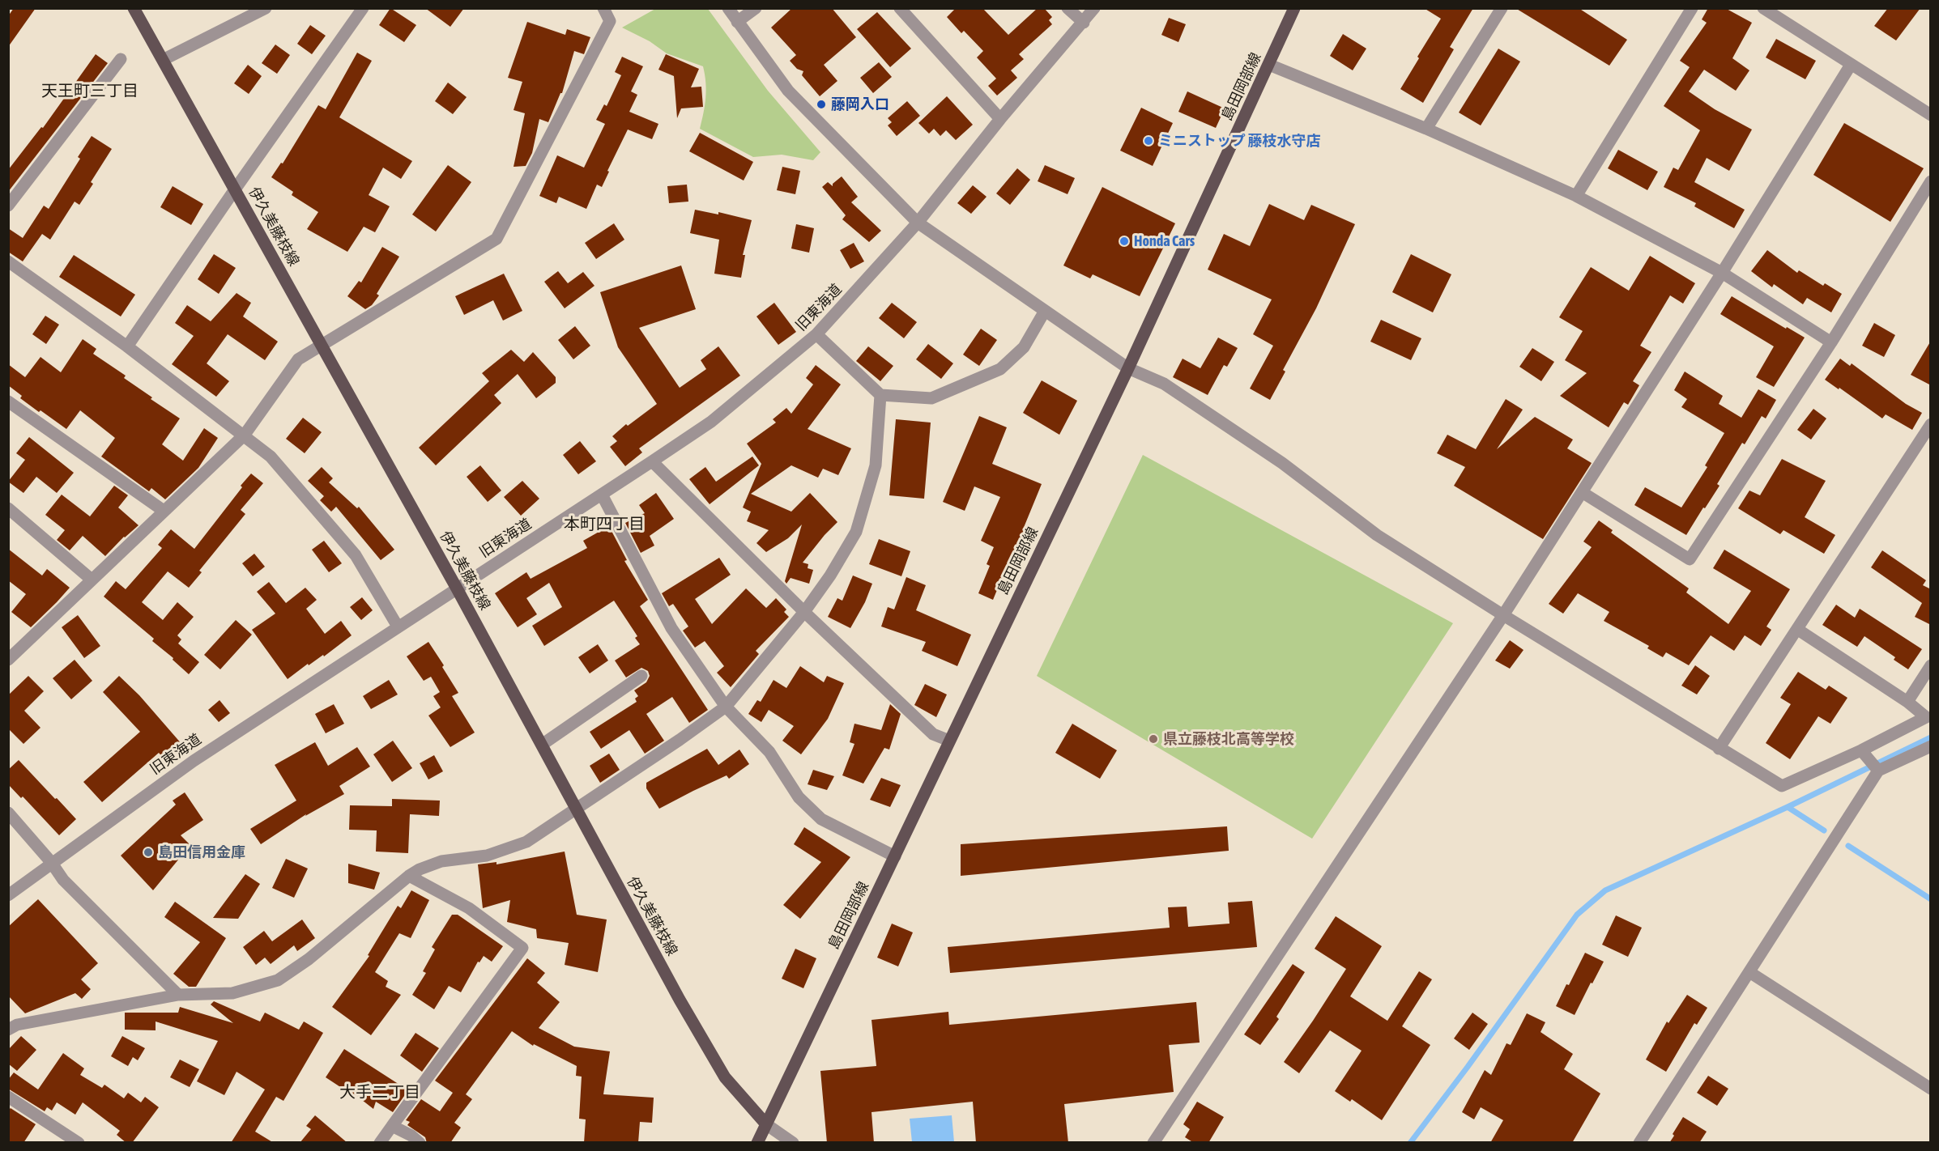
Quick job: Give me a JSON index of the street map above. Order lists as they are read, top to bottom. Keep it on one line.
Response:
{"streets":{"main road":["島田岡部線","伊久美藤枝線"],"street":["旧東海道"]},"crossings":[["島田岡部線","伊久美藤枝線"],["伊久美藤枝線","旧東海道"]],"districts":["天王町三丁目","本町四丁目","大手二丁目"],"places":["藤岡入口","ミニストップ 藤枝水守店","Honda Cars","県立藤枝北高等学校","島田信用金庫"]}
